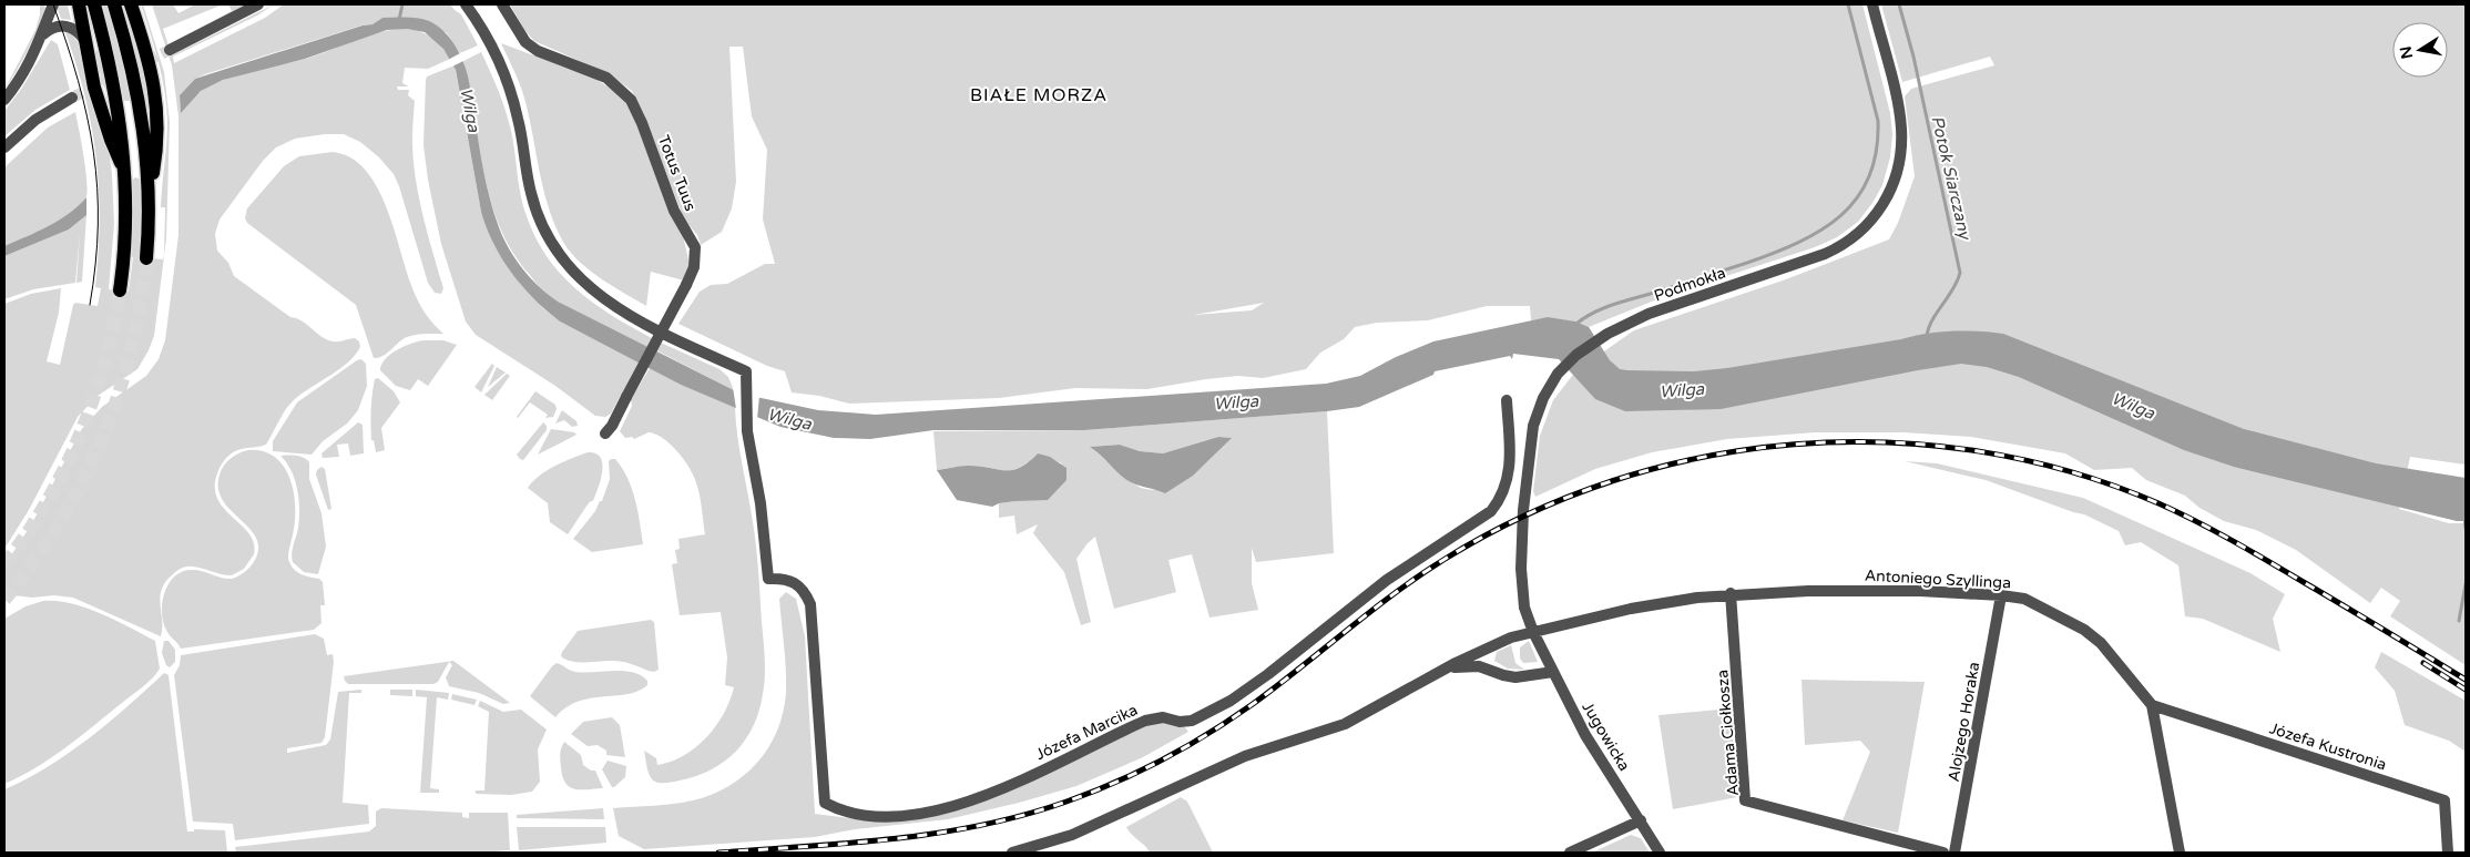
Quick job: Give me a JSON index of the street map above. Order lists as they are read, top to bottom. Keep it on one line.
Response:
{"streets":{"street":["Totus Tuus","Podmokła","Antoniego Szyllinga","Alojzego Horaka","Józefa Marcika","Adama Ciołkosza","Jugowicka","Józefa Kustronia"]},"crossings":[["Podmokła","Antoniego Szyllinga"],["Podmokła","Jugowicka"],["Antoniego Szyllinga","Alojzego Horaka"],["Antoniego Szyllinga","Adama Ciołkosza"],["Antoniego Szyllinga","Jugowicka"],["Antoniego Szyllinga","Józefa Kustronia"]],"districts":["BIAŁE MORZA"],"water":["Wilga","Potok Siarczany"],"north":"left"}
